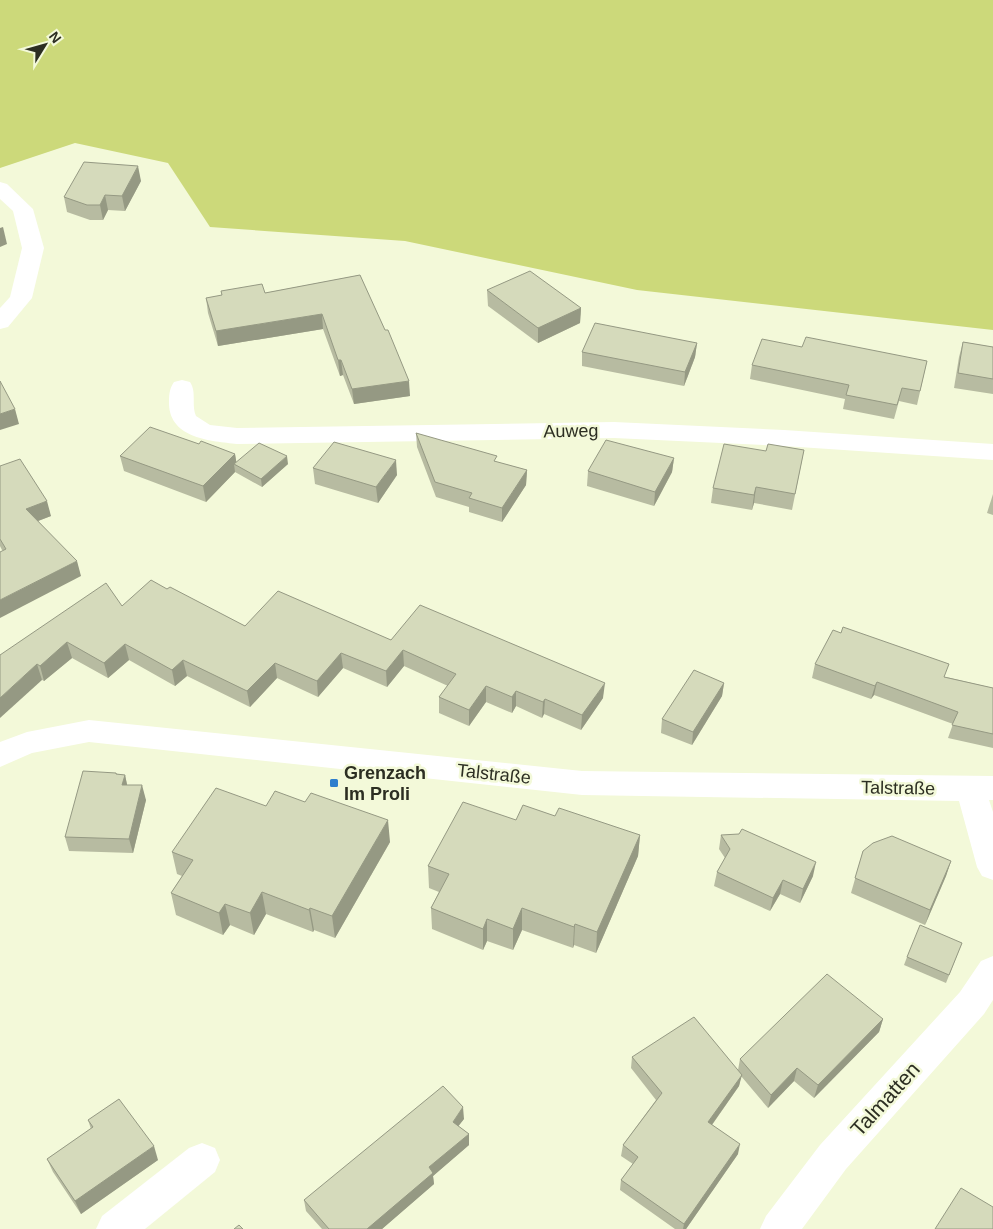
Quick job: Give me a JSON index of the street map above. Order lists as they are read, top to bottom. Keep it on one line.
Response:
{"streets":{"street":["Auweg","Talstraße","Talmatten"]},"places":{"transit":["Grenzach Im Proli"]},"north":"top right"}
